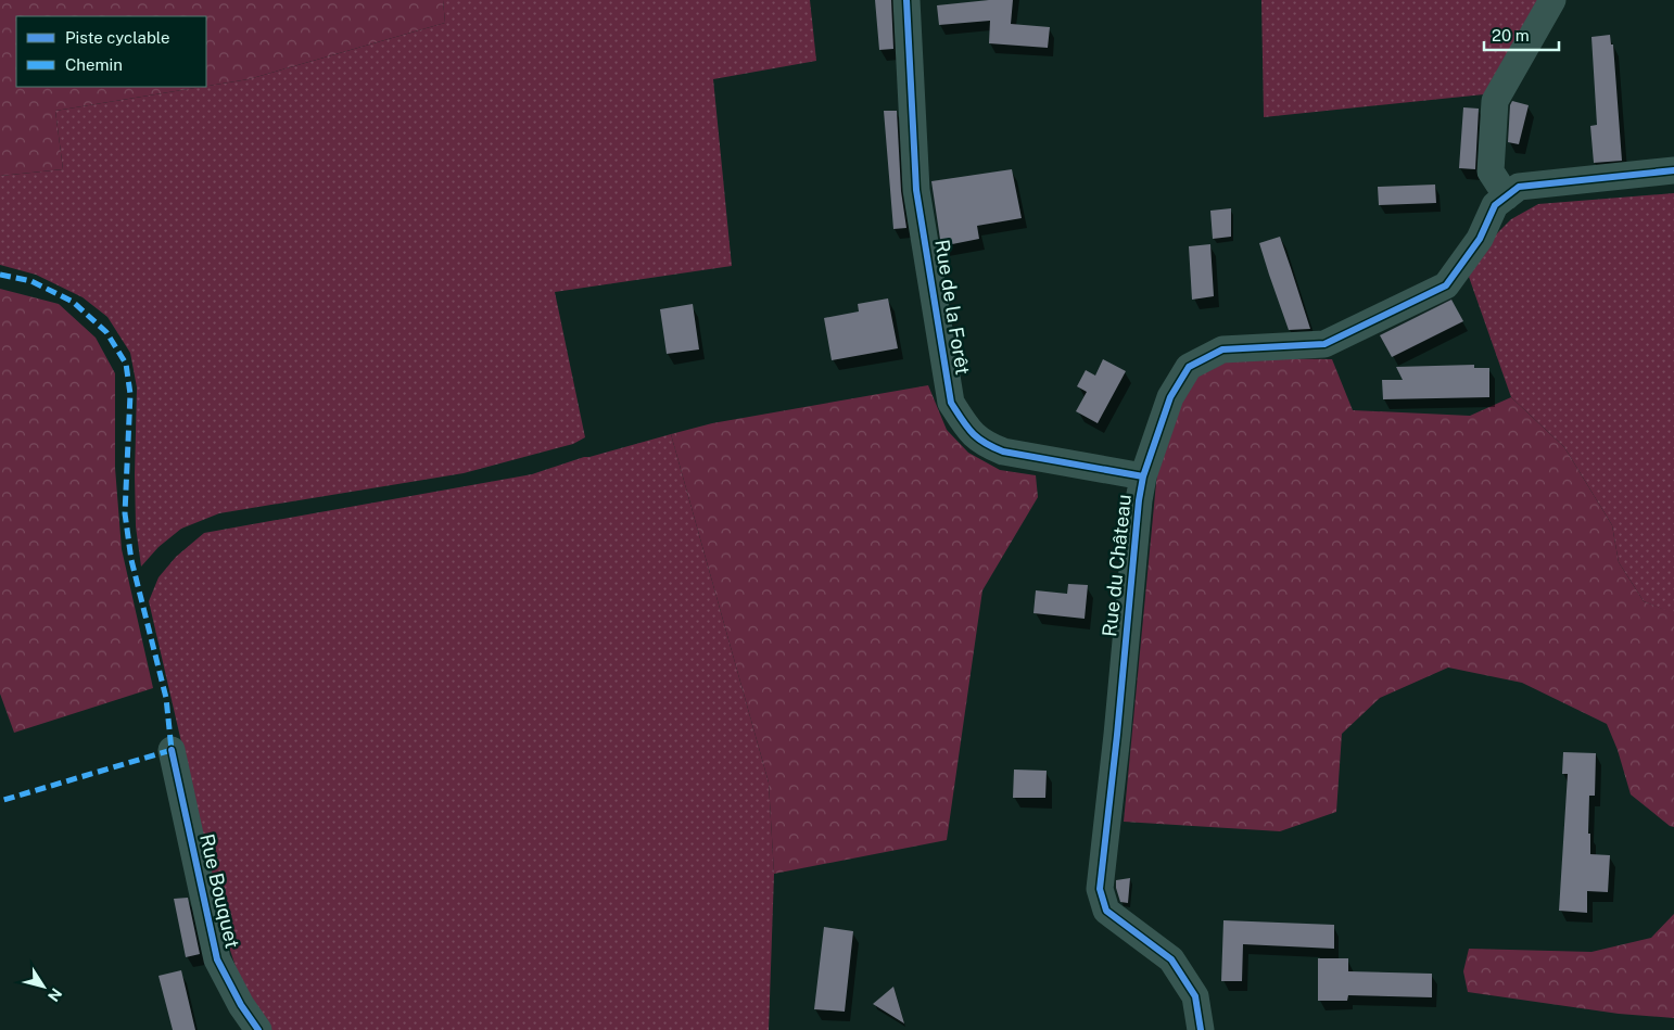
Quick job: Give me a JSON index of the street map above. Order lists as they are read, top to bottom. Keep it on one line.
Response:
{"streets":{"street":["Rue de la Forêt","Rue du Château","Rue Bouquet"]},"crossings":[["Rue de la Forêt","Rue du Château"]],"legend":["Piste cyclable","Chemin"],"scale_bar":"20 m","north":"bottom right"}
